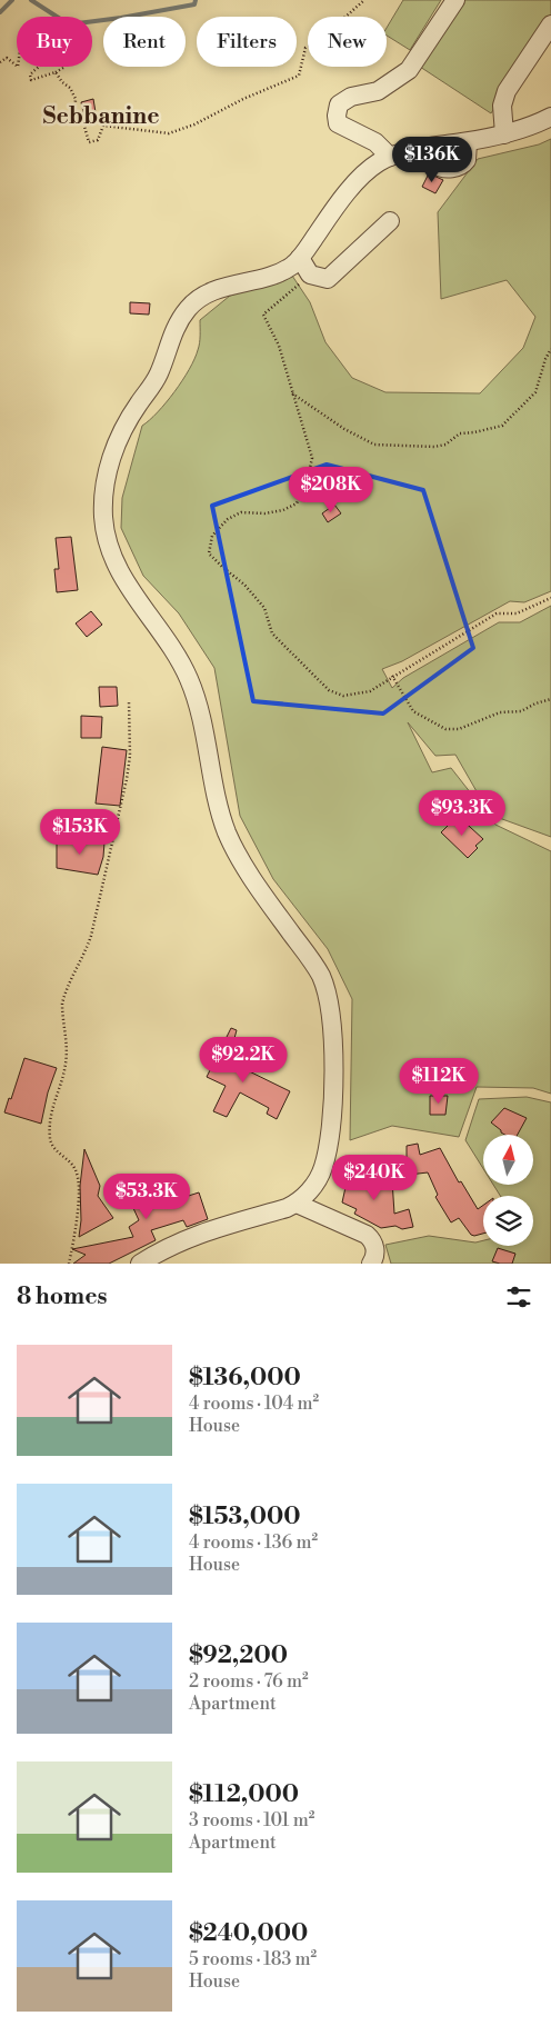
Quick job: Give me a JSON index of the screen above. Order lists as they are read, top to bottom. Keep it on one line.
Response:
{"districts":["Sebbanine"],"north":"top","page":{"chip":["Buy","Rent","Filters","New"],"price":["$136K","$208K","$93.3K","$153K","$92.2K","$112K","$240K","$53.3K"],"heading":"8 homes","list":[{"name":"$136,000","note":"4 rooms · 104 m² · House"},{"name":"$153,000","note":"4 rooms · 136 m² · House"},{"name":"$92,200","note":"2 rooms · 76 m² · Apartment"},{"name":"$112,000","note":"3 rooms · 101 m² · Apartment"},{"name":"$240,000","note":"5 rooms · 183 m² · House"}]}}
